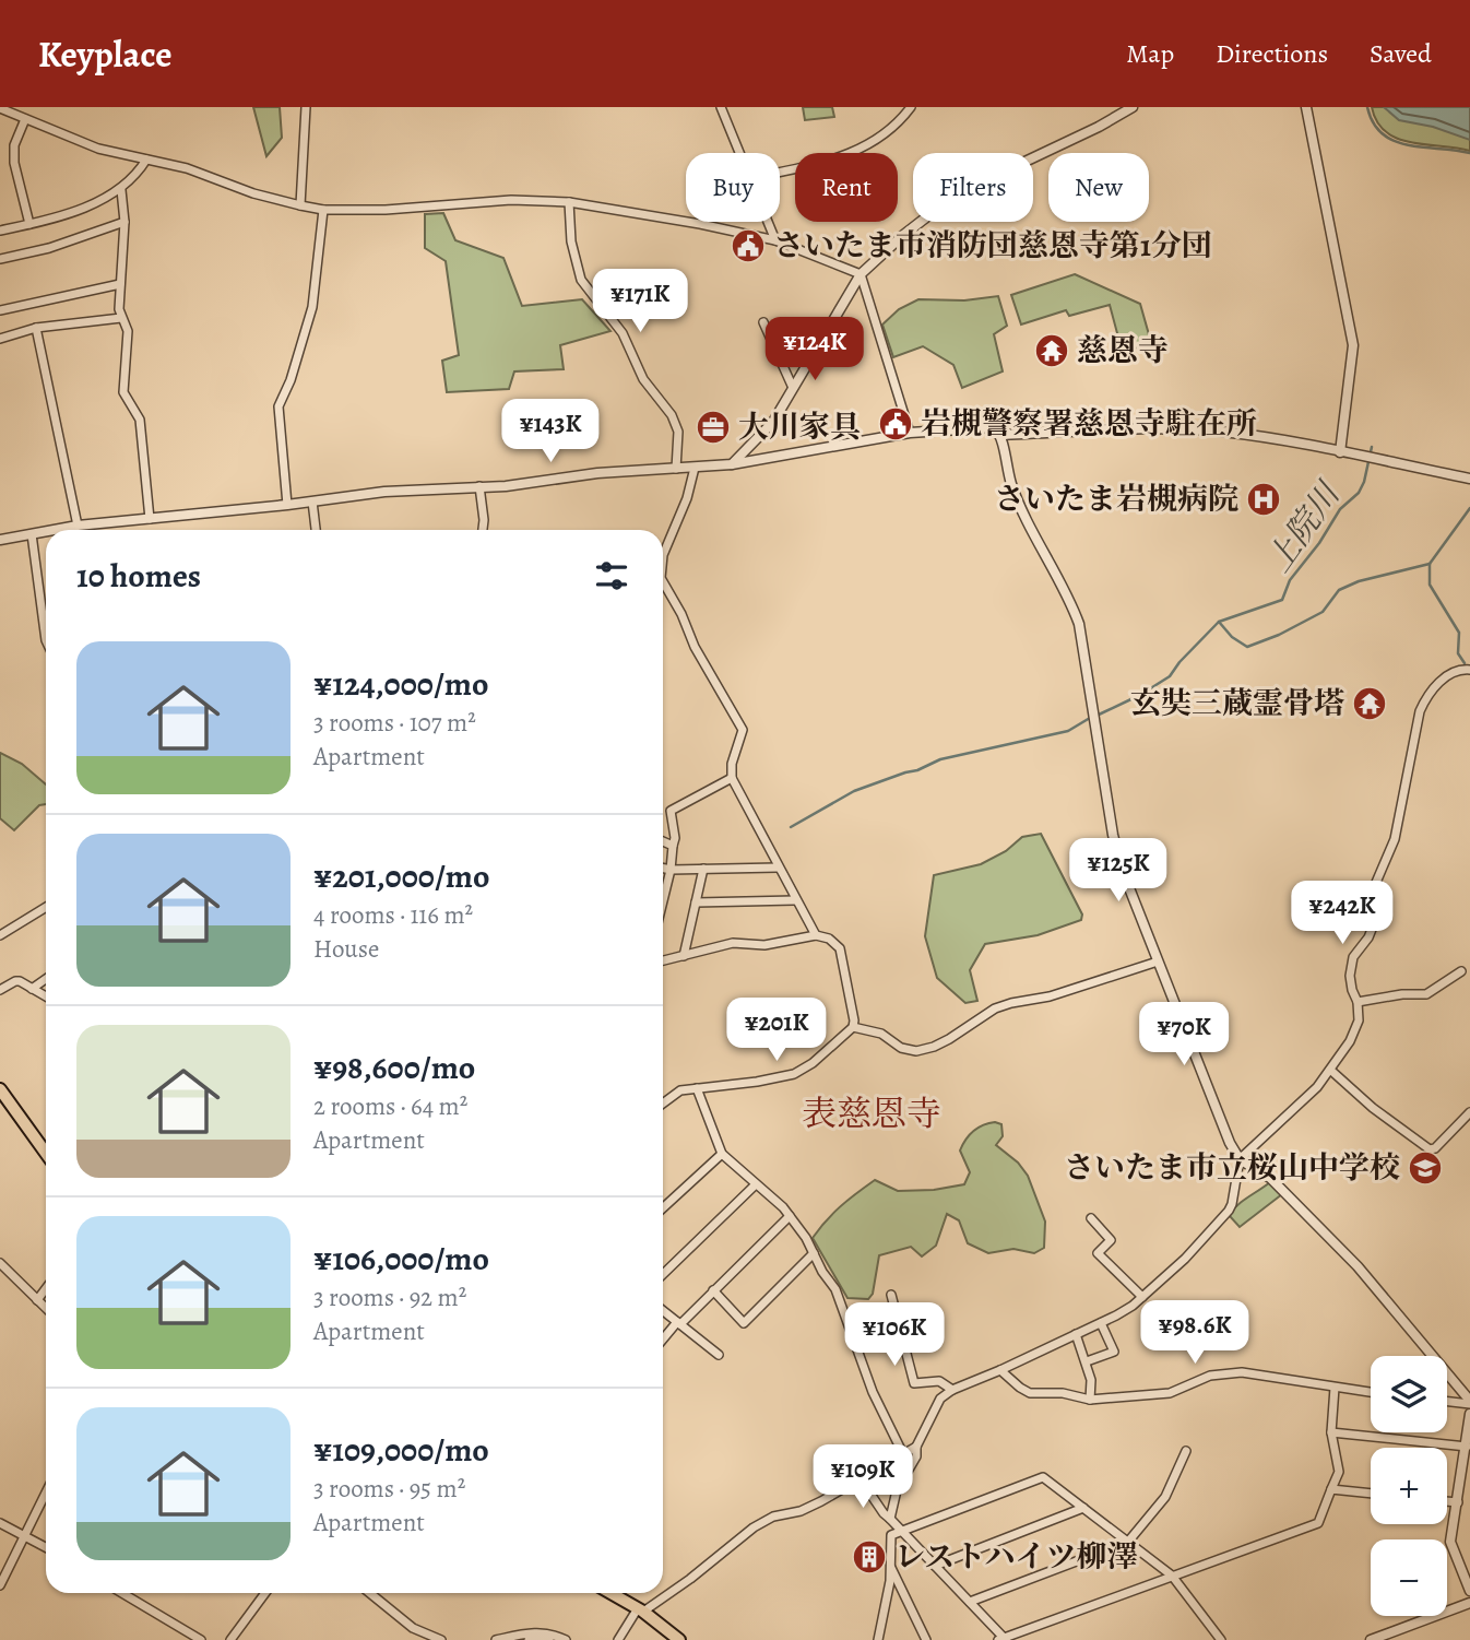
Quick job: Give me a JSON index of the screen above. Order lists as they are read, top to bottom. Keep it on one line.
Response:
{"districts":["表慈恩寺"],"water":["上院川"],"places":{"public building":["さいたま市消防団慈恩寺第1分団","岩槻警察署慈恩寺駐在所"],"temple":["慈恩寺","玄奘三蔵霊骨塔"],"office":["大川家具"],"hospital":["さいたま岩槻病院"],"school or university":["さいたま市立桜山中学校"],"building":["レストハイツ柳澤"]},"page":{"header":"Keyplace","nav":["Map","Directions","Saved"],"chip":["Buy","Rent","Filters","New"],"price":["¥171K","¥124K","¥143K","¥125K","¥242K","¥201K","¥70K","¥98.6K","¥106K","¥109K"],"heading":"10 homes","list":[{"name":"¥124,000/mo","note":"3 rooms · 107 m² · Apartment"},{"name":"¥201,000/mo","note":"4 rooms · 116 m² · House"},{"name":"¥98,600/mo","note":"2 rooms · 64 m² · Apartment"},{"name":"¥106,000/mo","note":"3 rooms · 92 m² · Apartment"},{"name":"¥109,000/mo","note":"3 rooms · 95 m² · Apartment"}],"map_buttons":["+","−"]}}
